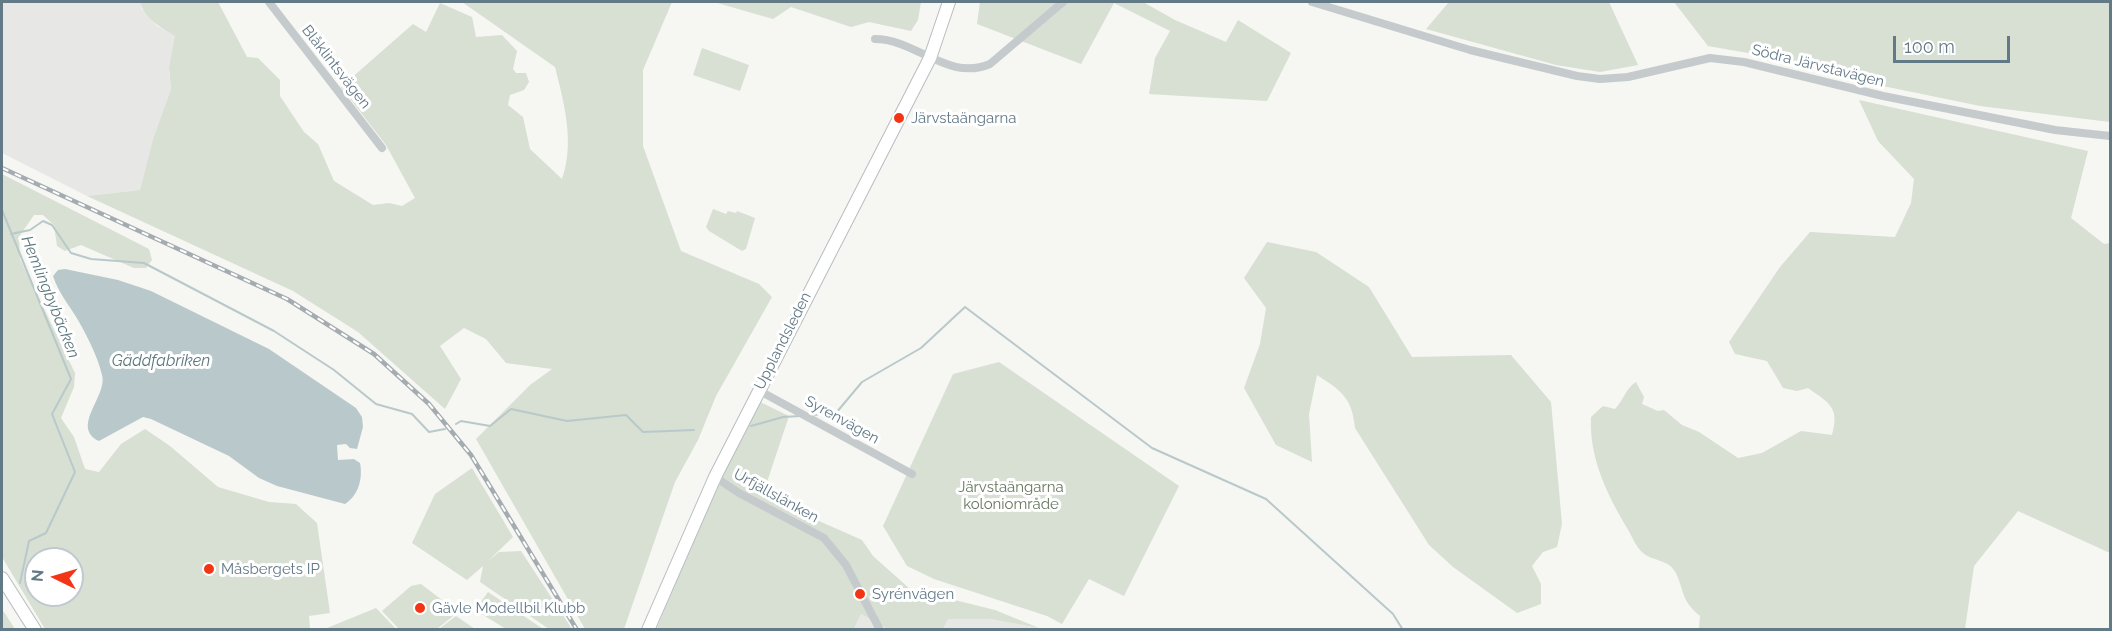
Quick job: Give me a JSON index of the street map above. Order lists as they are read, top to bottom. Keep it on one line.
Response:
{"streets":{"street":["Södra Järvstavägen","Blåklintsvägen","Upplandsleden","Syrenvägen","Urfjällslänken"]},"crossings":[["Upplandsleden","Syrenvägen"],["Upplandsleden","Urfjällslänken"]],"water":["Hemlingbybäcken","Gäddfabriken"],"parks":["Järvstaängarna koloniområde"],"places":["Järvstaängarna","Måsbergets IP","Syrénvägen","Gävle Modellbil Klubb"],"scale_bar":"100 m","north":"left"}
